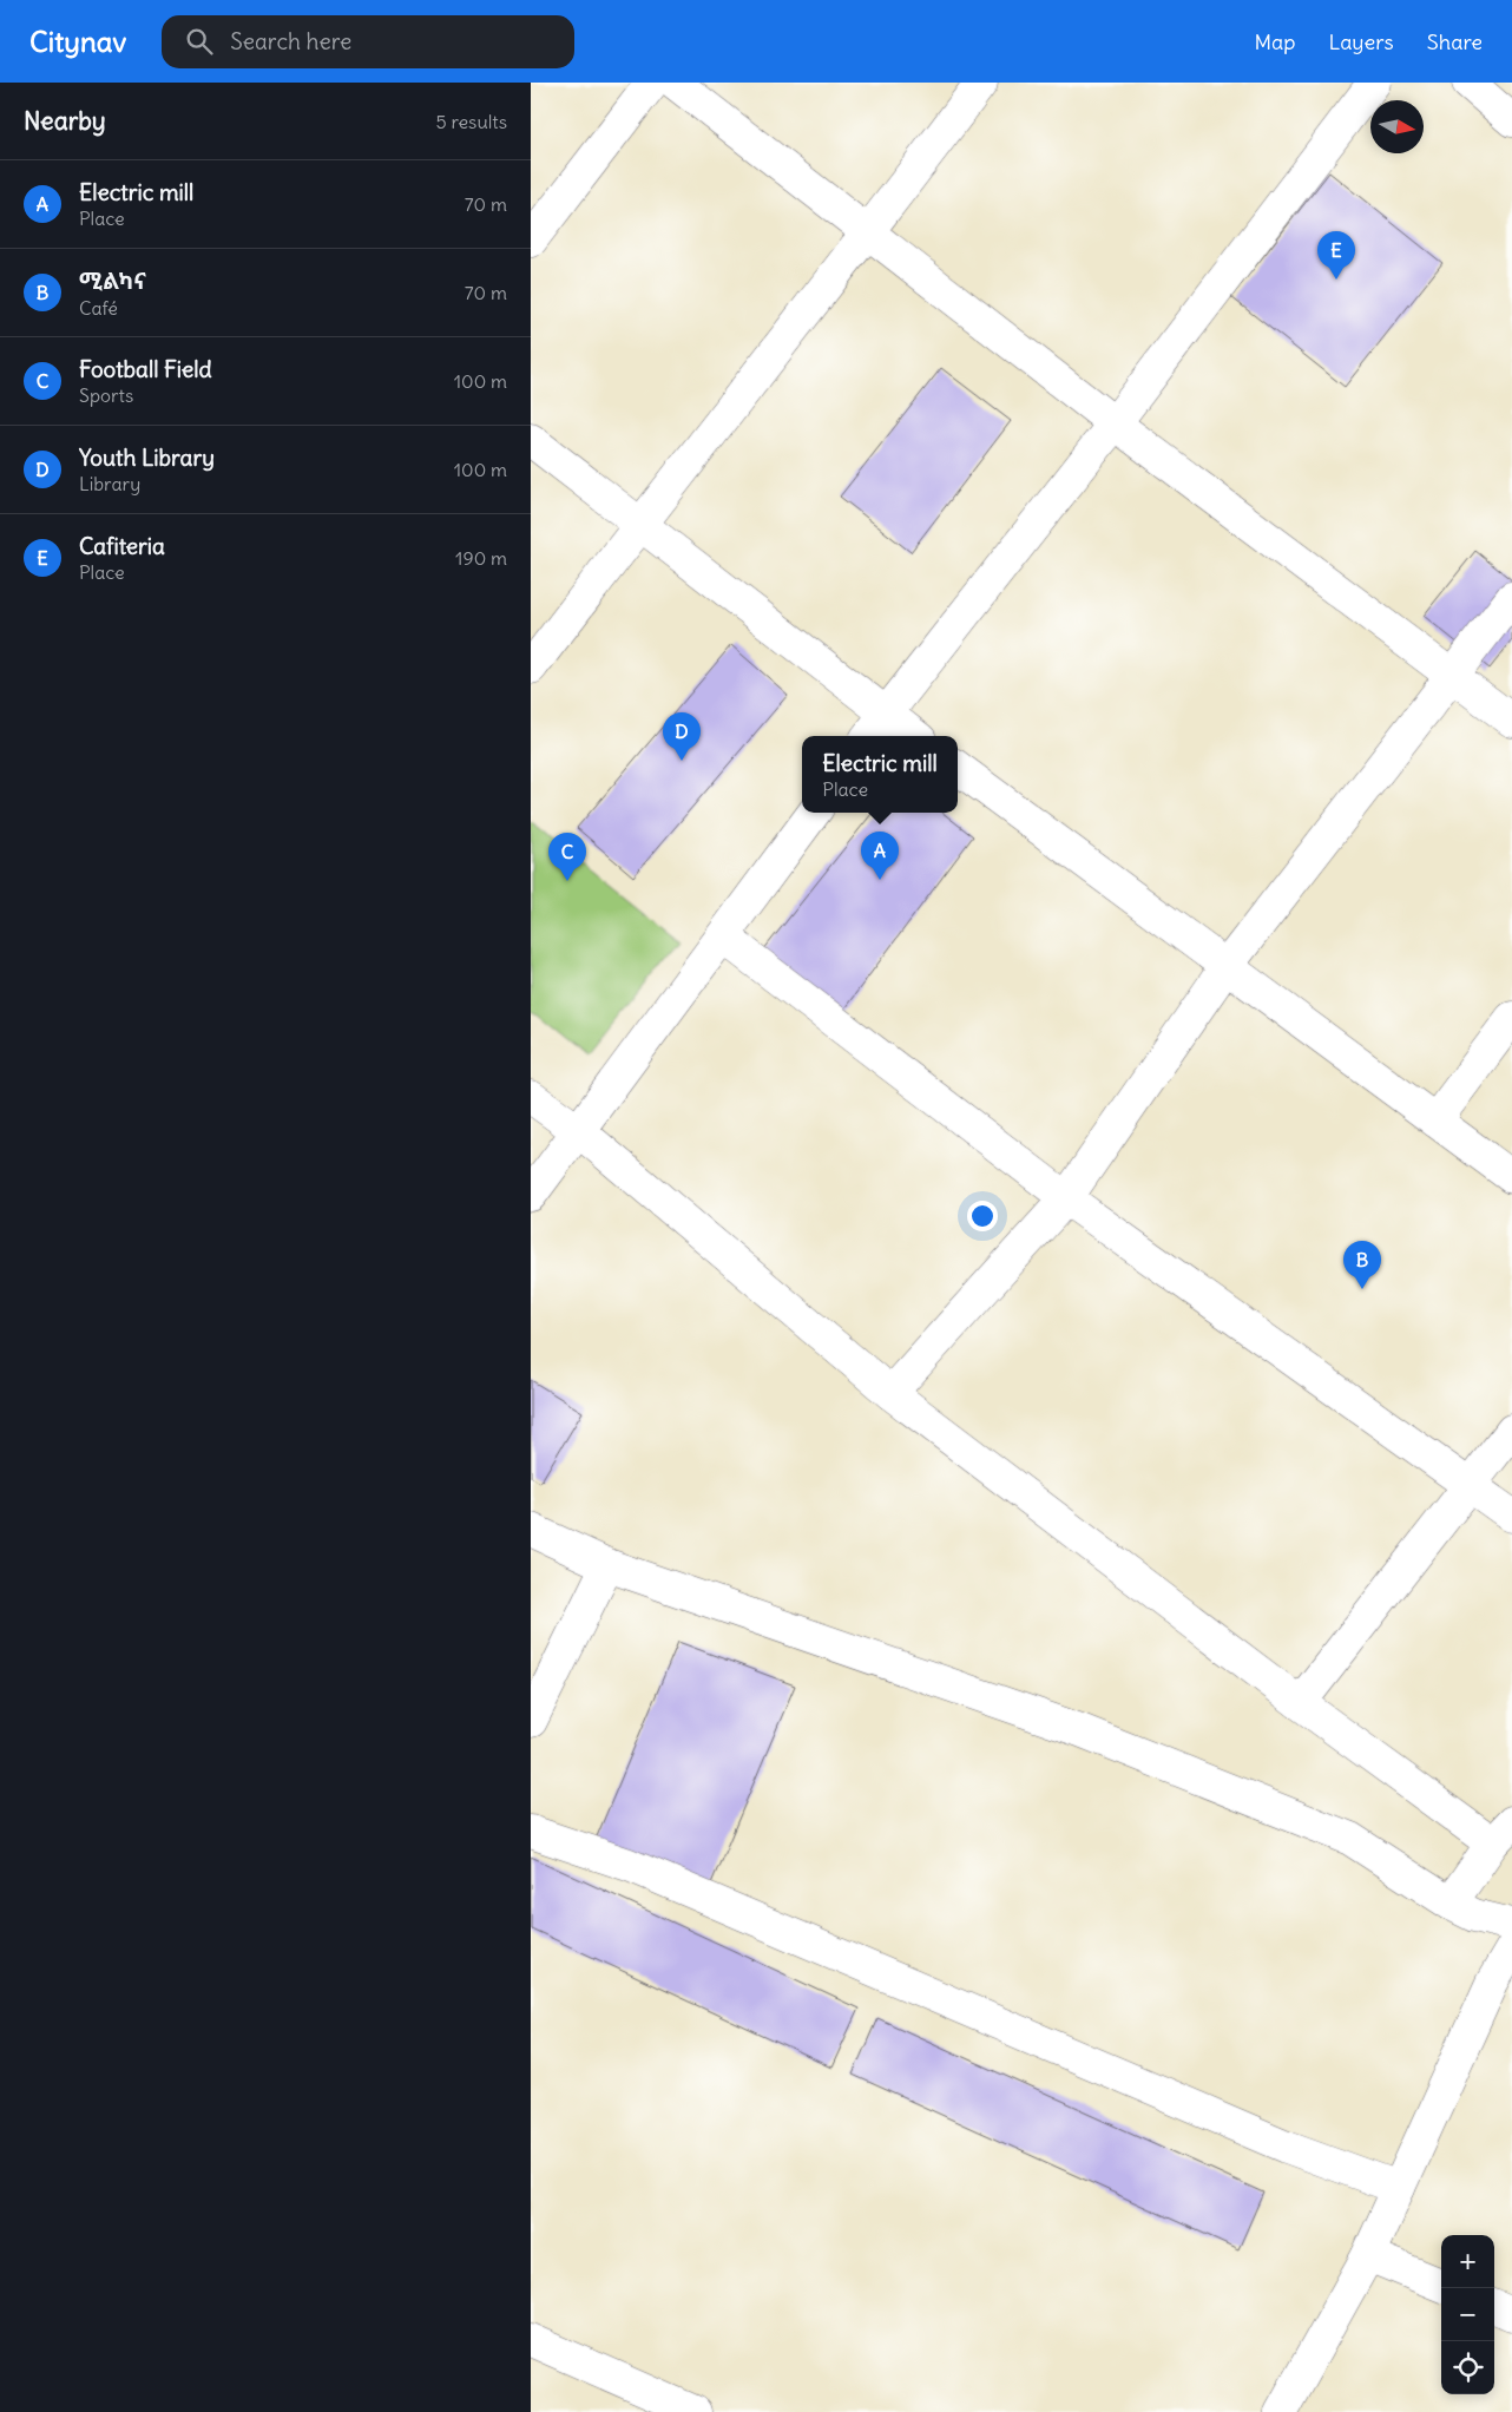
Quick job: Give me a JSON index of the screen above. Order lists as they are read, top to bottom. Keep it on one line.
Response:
{"north":"right","page":{"header":"Citynav","search":"Search here","nav":["Map","Layers","Share"],"heading":["Nearby","5 results"],"list":[{"mark":"A","name":"Electric mill","note":"Place","value":"70 m"},{"mark":"B","name":"ሚልካና","note":"Café","value":"70 m"},{"mark":"C","name":"Football Field","note":"Sports","value":"100 m"},{"mark":"D","name":"Youth Library","note":"Library","value":"100 m"},{"mark":"E","name":"Cafiteria","note":"Place","value":"190 m"}],"pins":["E","D","A","C","B"],"popup":["Electric mill","Place"],"map_buttons":["+","−"]}}
